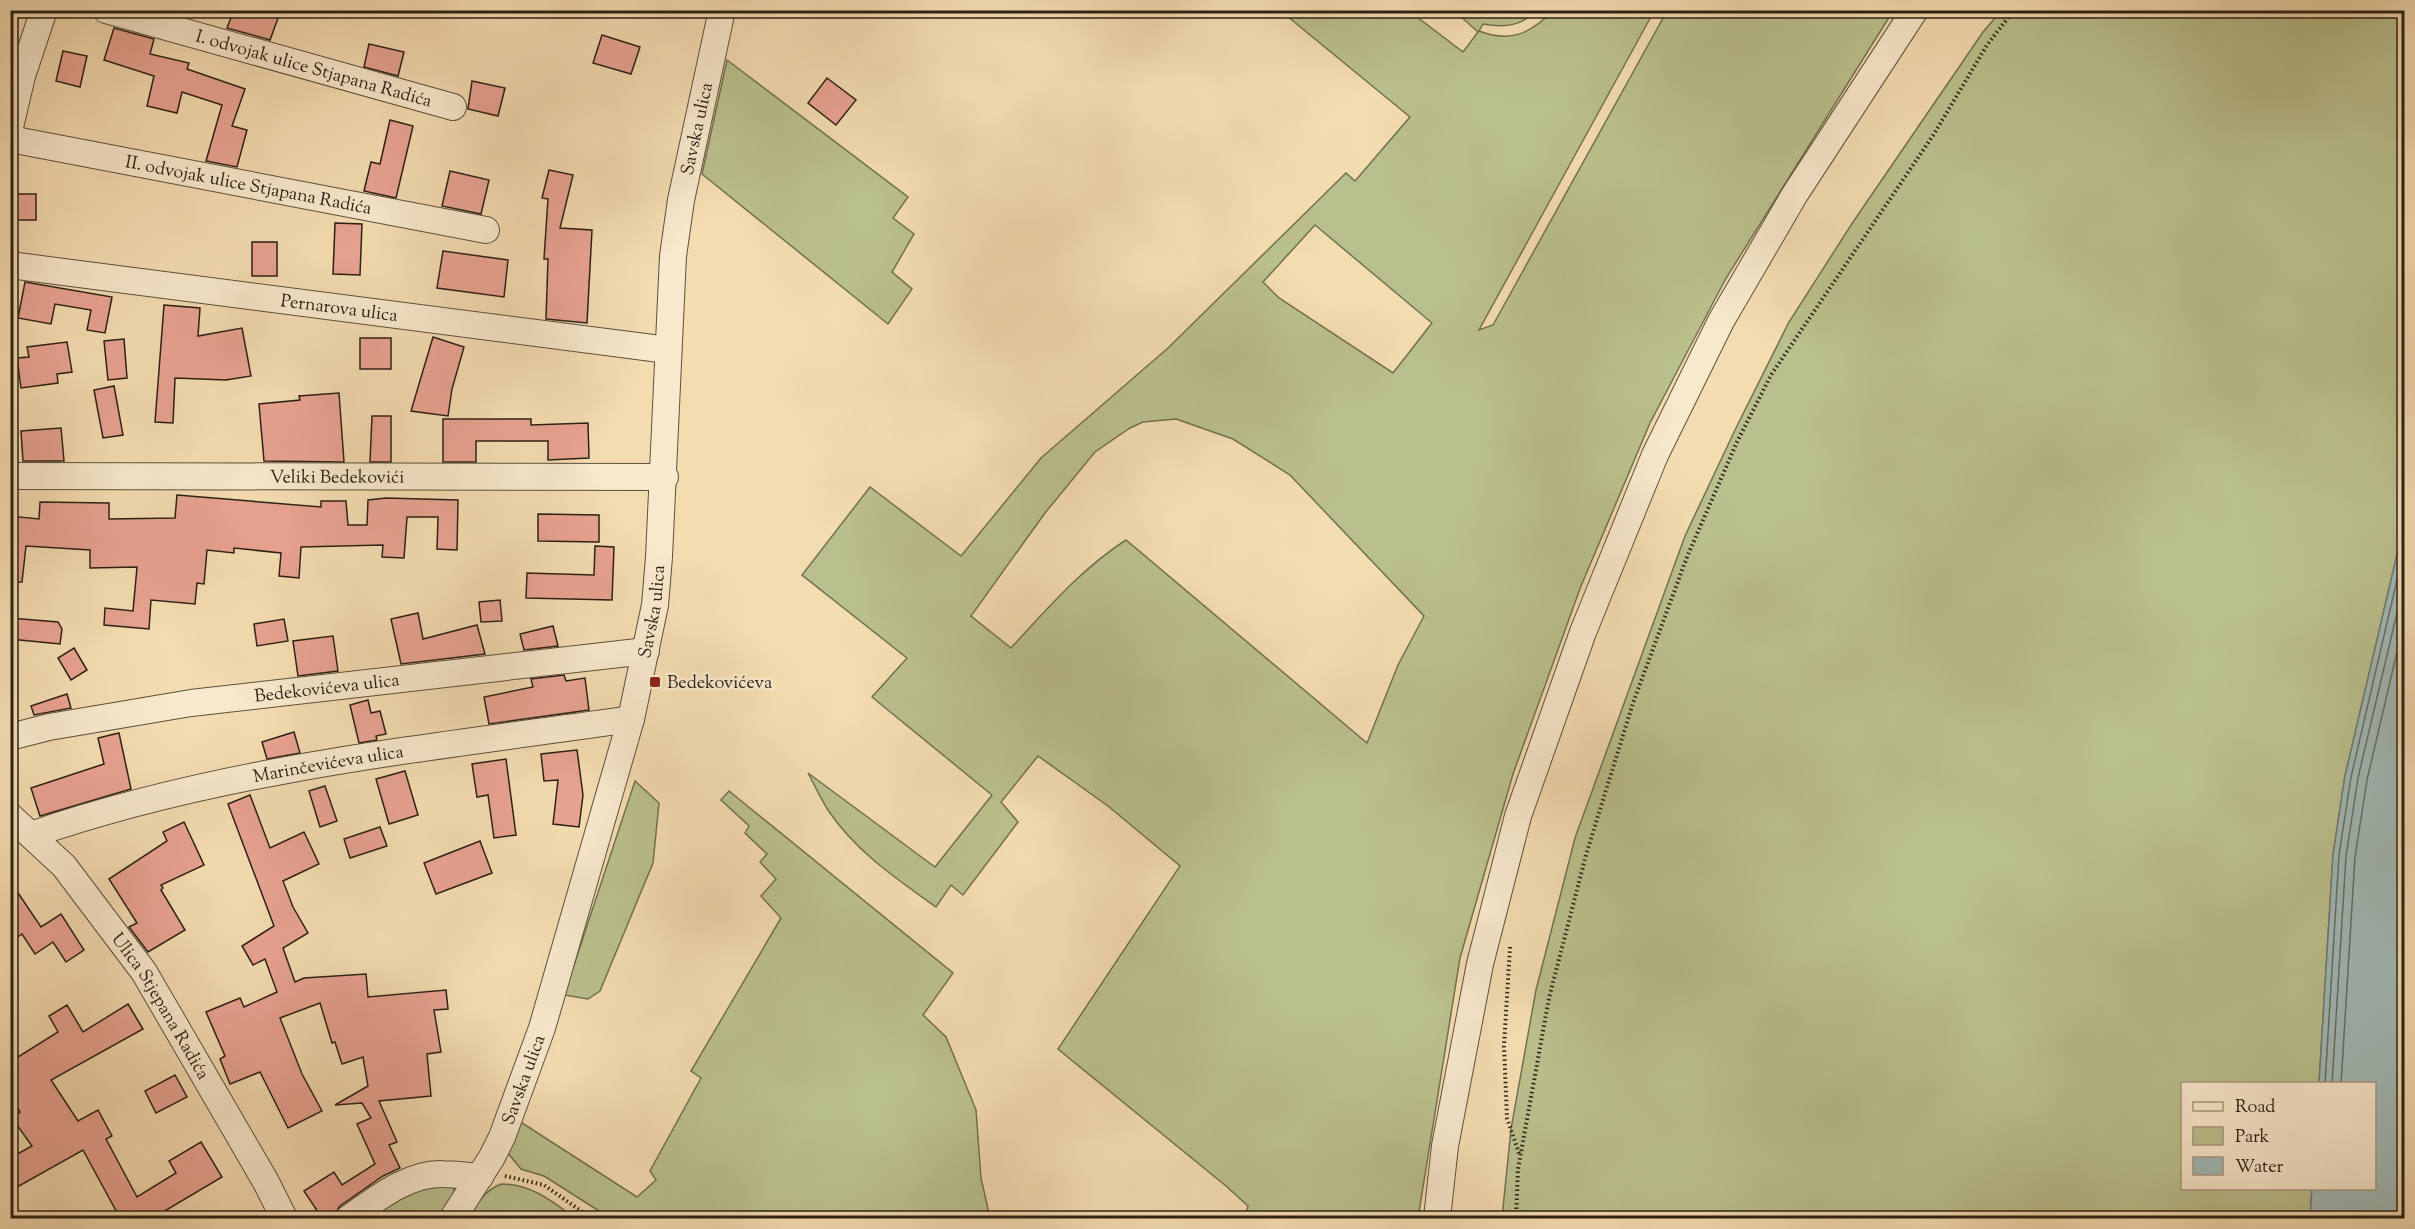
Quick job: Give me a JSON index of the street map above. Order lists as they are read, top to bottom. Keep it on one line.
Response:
{"streets":{"street":["I. odvojak ulice Stjapana Radića","Savska ulica","II. odvojak ulice Stjapana Radića","Pernarova ulica","Veliki Bedekovići","Bedekovićeva ulica","Marinčevićeva ulica","Ulica Stjepana Radića"]},"crossings":[["Savska ulica","Pernarova ulica"],["Savska ulica","Veliki Bedekovići"],["Savska ulica","Bedekovićeva ulica"],["Savska ulica","Marinčevićeva ulica"],["Marinčevićeva ulica","Ulica Stjepana Radića"]],"places":{"transit":["Bedekovićeva"]},"legend":["Road","Park","Water"]}
